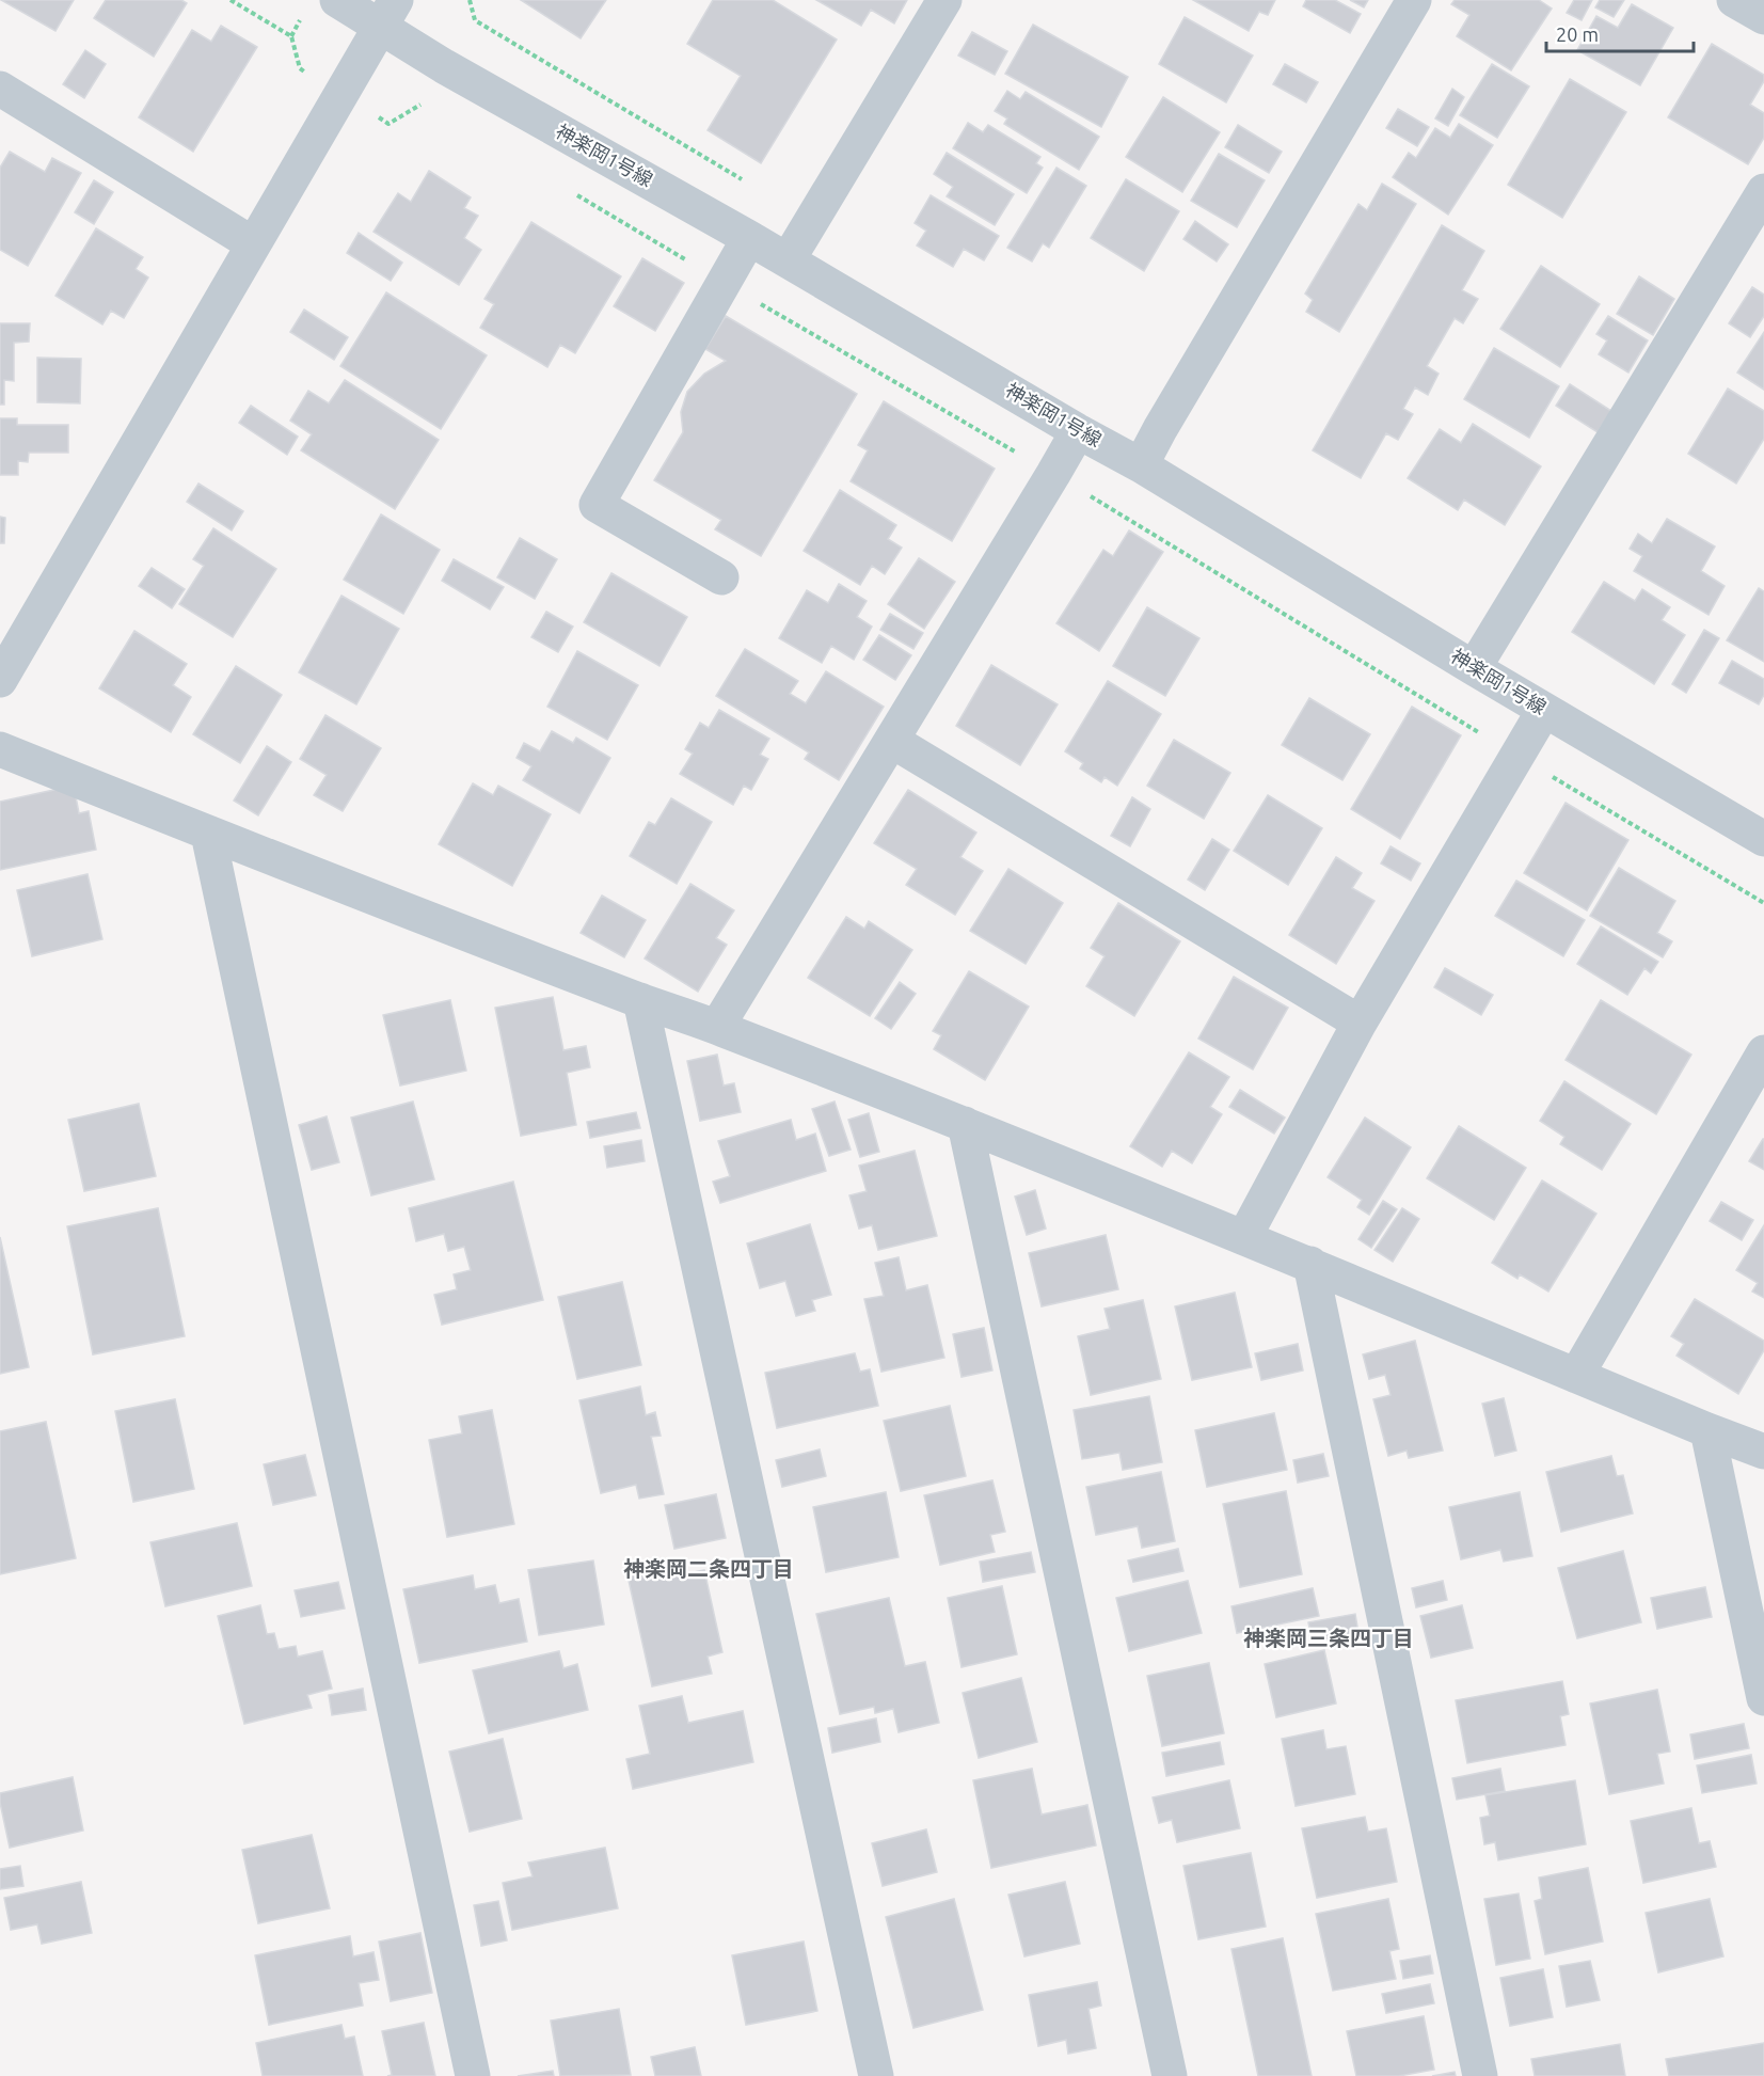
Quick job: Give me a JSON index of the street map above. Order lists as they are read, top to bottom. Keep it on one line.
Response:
{"streets":{"street":["神楽岡1号線"]},"districts":["神楽岡二条四丁目","神楽岡三条四丁目"],"scale_bar":"20 m"}
